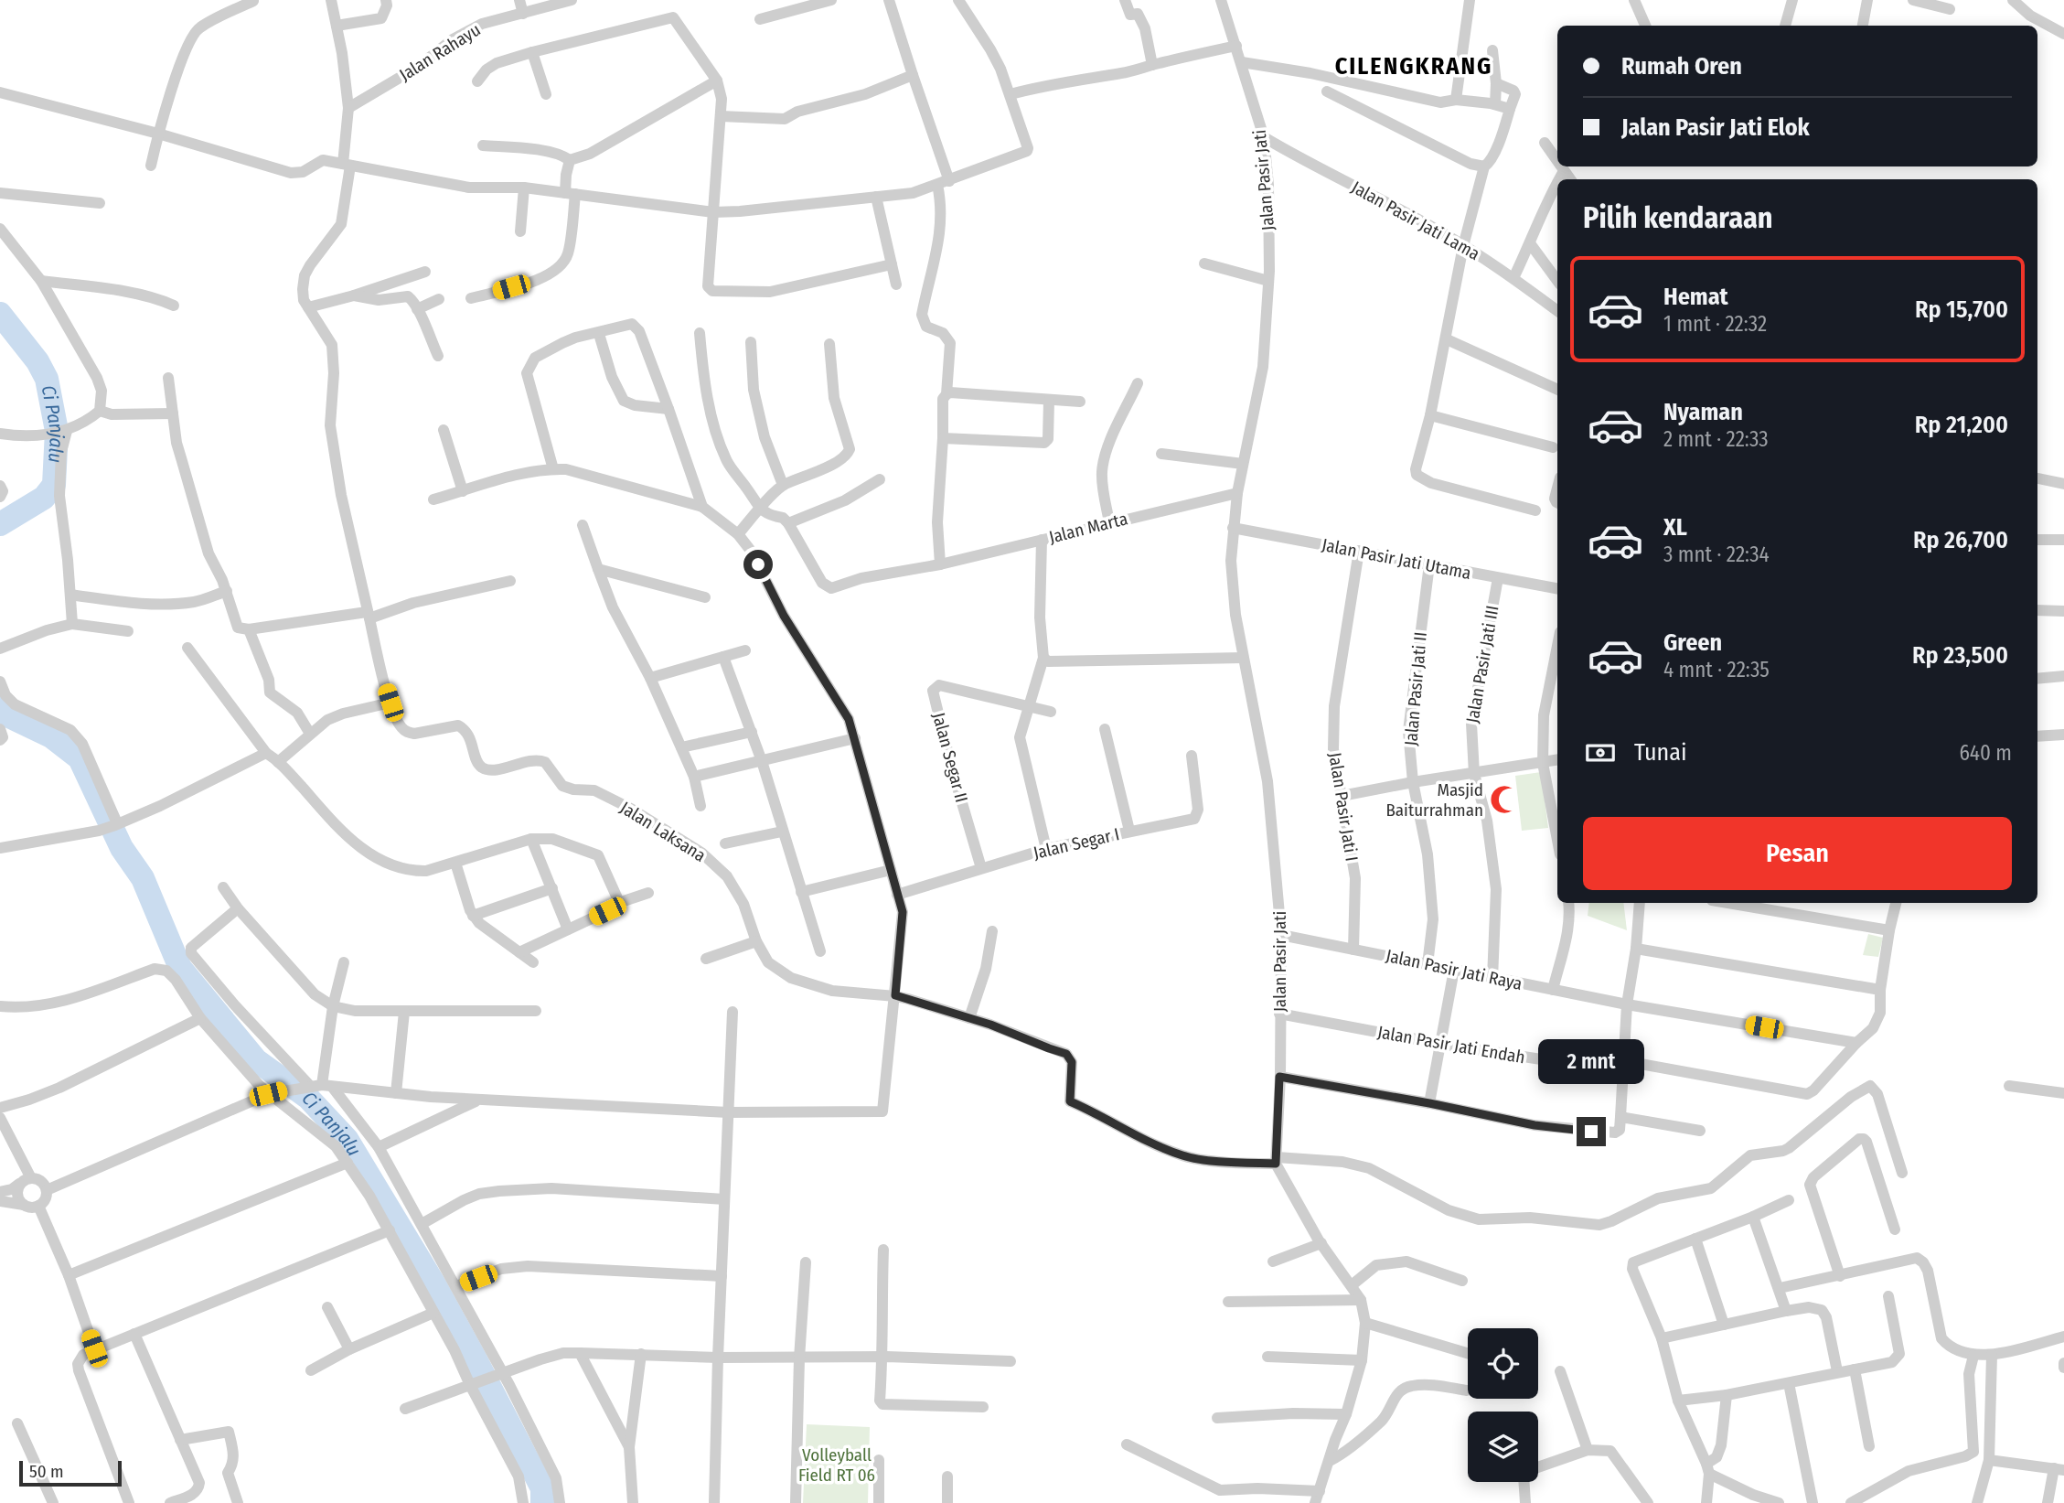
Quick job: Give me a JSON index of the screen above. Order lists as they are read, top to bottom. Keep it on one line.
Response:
{"streets":{"street":["Jalan Rahayu","Jalan Pasir Jati","Jalan Pasir Jati Lama","Jalan Marta","Jalan Pasir Jati Utama","Jalan Pasir Jati III","Jalan Pasir Jati II","Jalan Segar II","Jalan Pasir Jati I","Jalan Laksana","Jalan Segar I","Jalan Pasir Jati Raya","Jalan Pasir Jati Endah"]},"crossings":[["Jalan Pasir Jati","Jalan Pasir Jati Lama"],["Jalan Pasir Jati","Jalan Marta"],["Jalan Pasir Jati","Jalan Pasir Jati Utama"],["Jalan Pasir Jati","Jalan Laksana"],["Jalan Pasir Jati","Jalan Pasir Jati Raya"],["Jalan Pasir Jati","Jalan Pasir Jati Endah"],["Jalan Pasir Jati Utama","Jalan Pasir Jati III"],["Jalan Pasir Jati Utama","Jalan Pasir Jati II"],["Jalan Pasir Jati Utama","Jalan Pasir Jati I"],["Jalan Pasir Jati III","Jalan Pasir Jati Raya"],["Jalan Pasir Jati II","Jalan Pasir Jati Raya"],["Jalan Segar II","Jalan Segar I"],["Jalan Pasir Jati I","Jalan Pasir Jati Raya"],["Jalan Pasir Jati Raya","Jalan Pasir Jati Endah"]],"districts":["CILENGKRANG"],"water":["Ci Panjalu"],"parks":["Volleyball Field RT 06"],"places":{"mosque":["Masjid Baiturrahman"]},"scale_bar":"50 m","page":{"banner":["Rumah Oren","Jalan Pasir Jati Elok"],"heading":"Pilih kendaraan","list":[{"name":"Hemat","note":"1 mnt · 22:32","value":"Rp 15,700"},{"name":"Nyaman","note":"2 mnt · 22:33","value":"Rp 21,200"},{"name":"XL","note":"3 mnt · 22:34","value":"Rp 26,700"},{"name":"Green","note":"4 mnt · 22:35","value":"Rp 23,500"}],"pay":["Tunai","640 m"],"buttons":"Pesan","bubble":"2 mnt","scale":"50 m"}}
